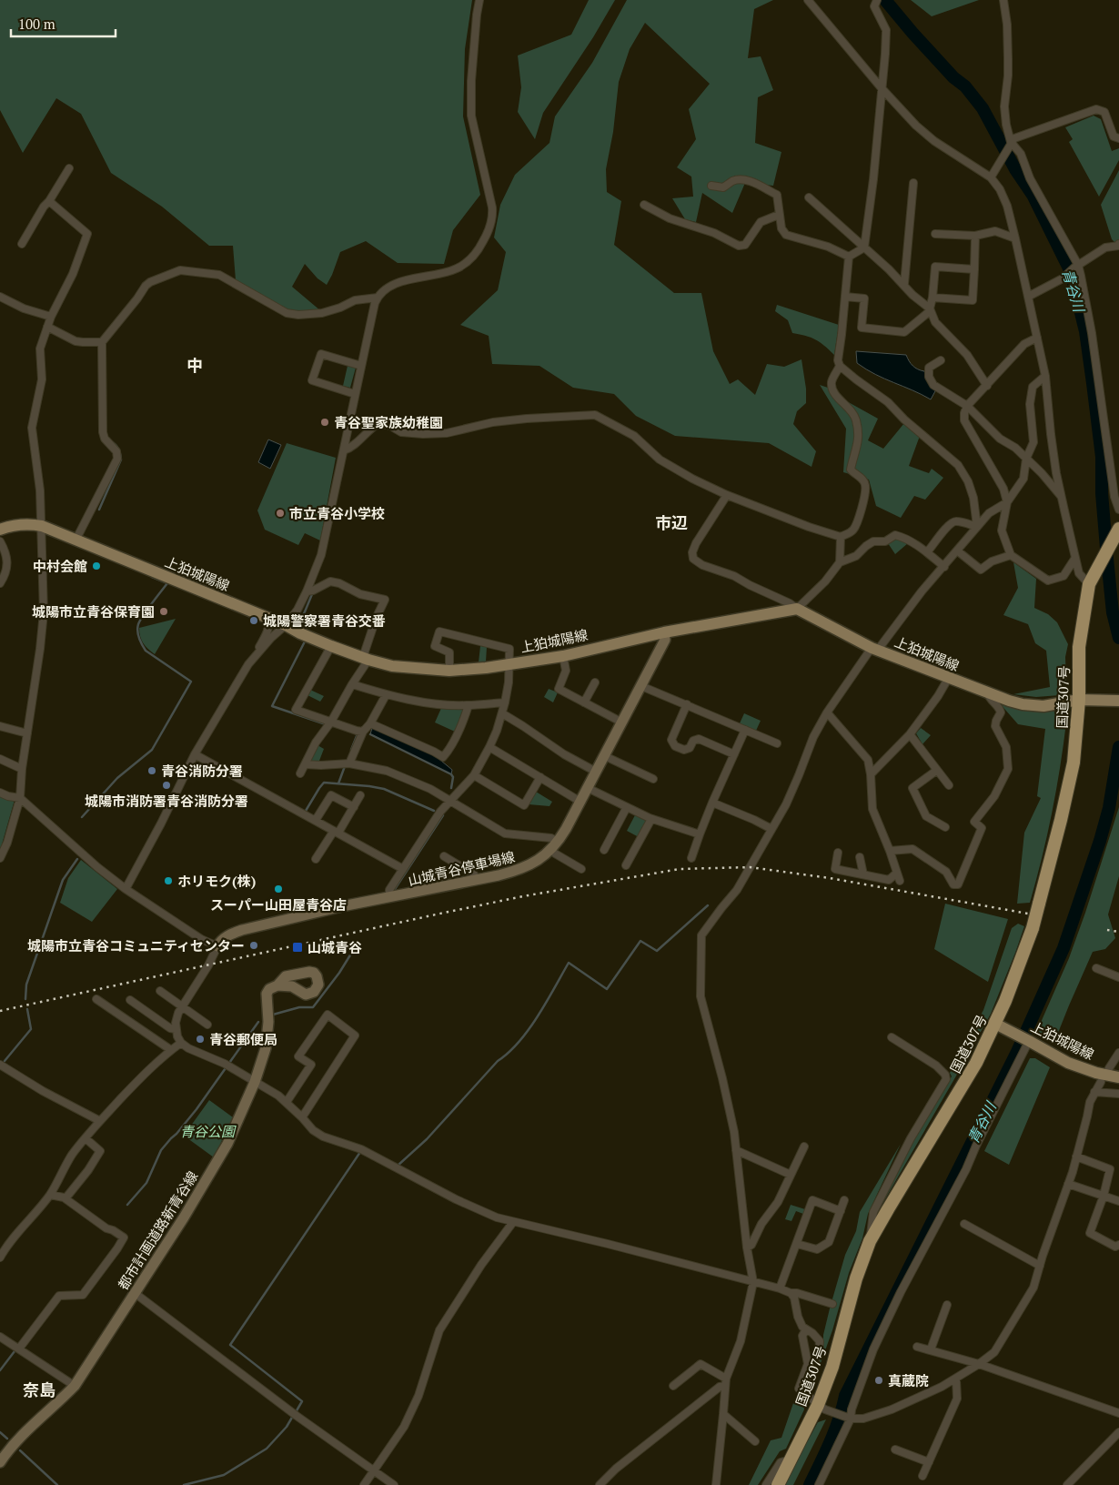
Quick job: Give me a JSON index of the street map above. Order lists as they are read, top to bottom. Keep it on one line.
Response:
{"streets":{"highway":["国道307号"],"main road":["上狛城陽線","山城青谷停車場線","都市計画道路新青谷線"]},"crossings":[["上狛城陽線","国道307号"],["上狛城陽線","山城青谷停車場線"]],"districts":["中","市辺","奈島"],"water":["青谷川"],"parks":["青谷公園"],"places":{"other":["青谷聖家族幼稚園","市立青谷小学校","中村会館","城陽市立青谷保育園","城陽警察署青谷交番","青谷消防分署","城陽市消防署青谷消防分署","ホリモク(株)","スーパー山田屋青谷店","城陽市立青谷コミュニティセンター","青谷郵便局","真蔵院"],"transit":["山城青谷"]},"scale_bar":"100 m"}
